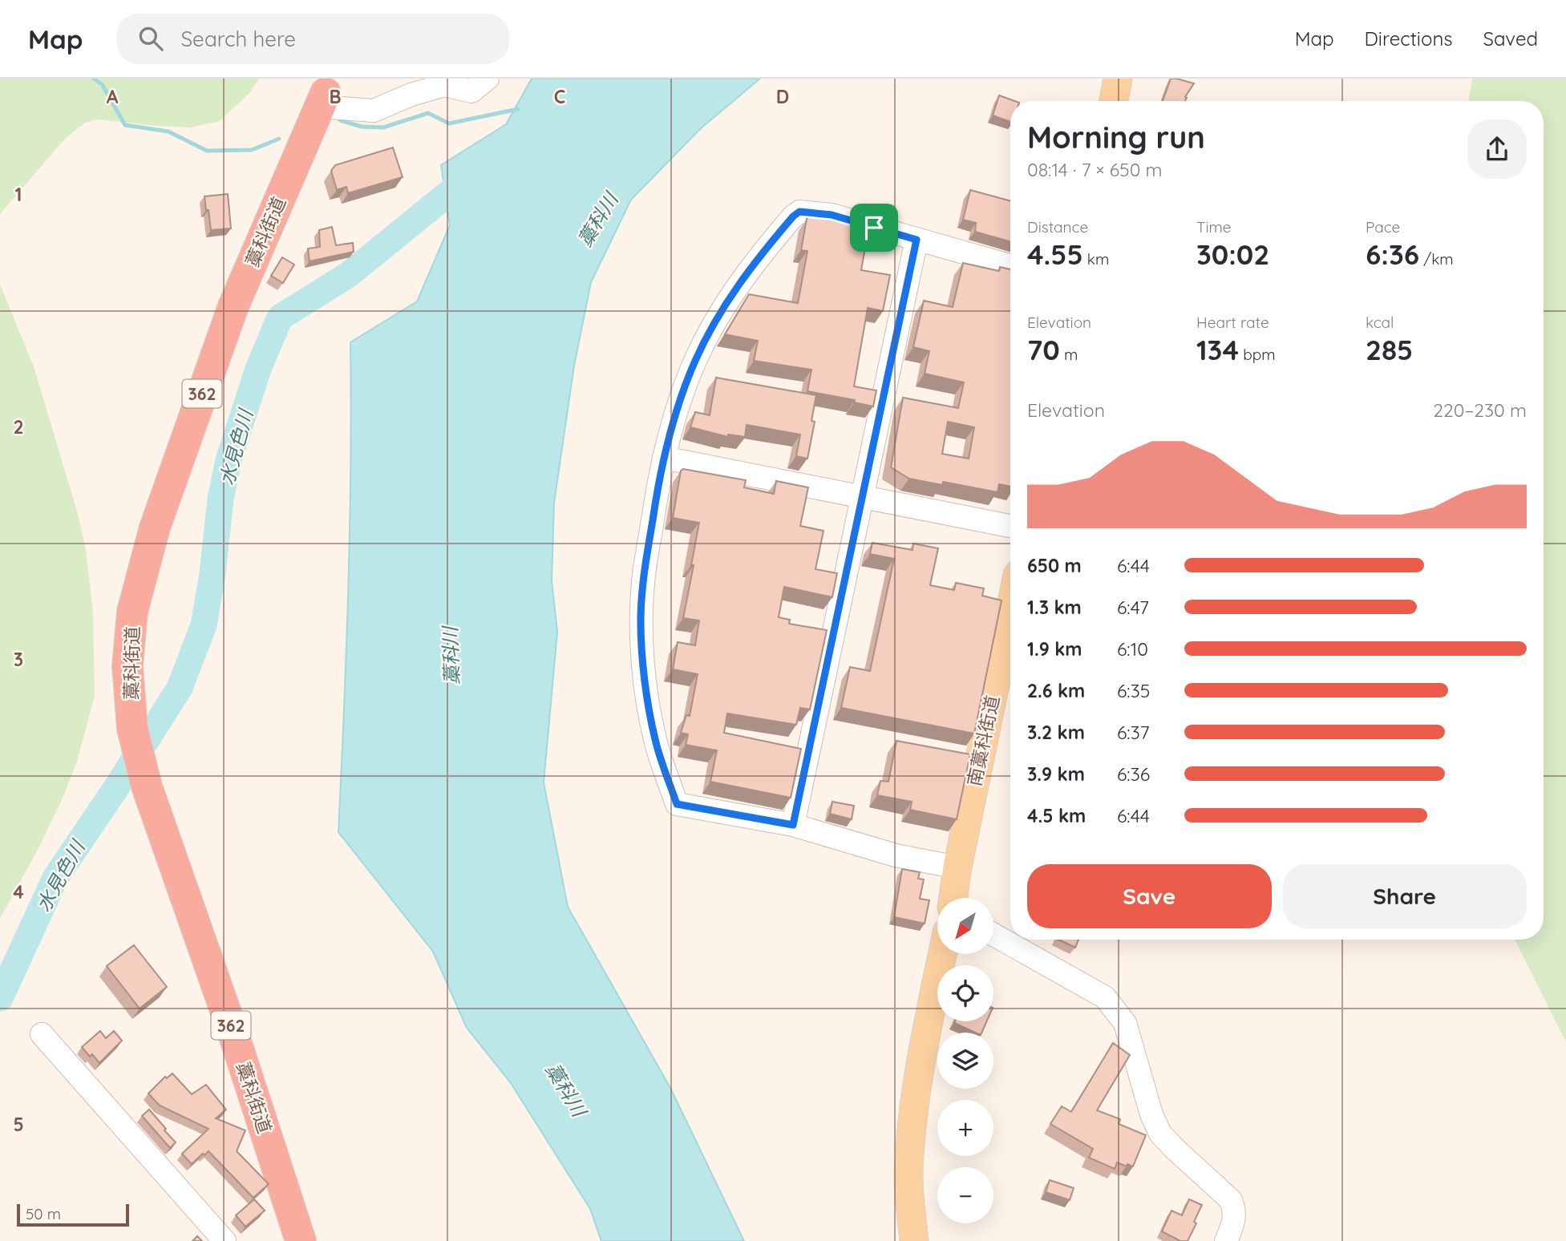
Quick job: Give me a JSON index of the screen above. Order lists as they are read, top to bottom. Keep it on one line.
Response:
{"streets":{"highway":["藁科街道","362"],"main road":["南藁科街道"]},"water":["藁科川","水見色川"],"scale_bar":"50 m","north":"bottom left","page":{"header":"Map","search":"Search here","nav":["Map","Directions","Saved"],"heading":["Morning run","08:14 · 7 × 650 m"],"stats":[["Distance","4.55 km"],["Time","30:02"],["Pace","6:36 /km"],["Elevation","70 m"],["Heart rate","134 bpm"],["kcal","285"]],"chart":["Elevation","220–230 m"],"list":[{"name":"650 m","note":"6:44"},{"name":"1.3 km","note":"6:47"},{"name":"1.9 km","note":"6:10"},{"name":"2.6 km","note":"6:35"},{"name":"3.2 km","note":"6:37"},{"name":"3.9 km","note":"6:36"},{"name":"4.5 km","note":"6:44"}],"buttons":["Save","Share"],"map_buttons":["+","−"],"scale":"50 m"},"grid":{"columns":["A","B","C","D"],"rows":["1","2","3","4","5"]}}
